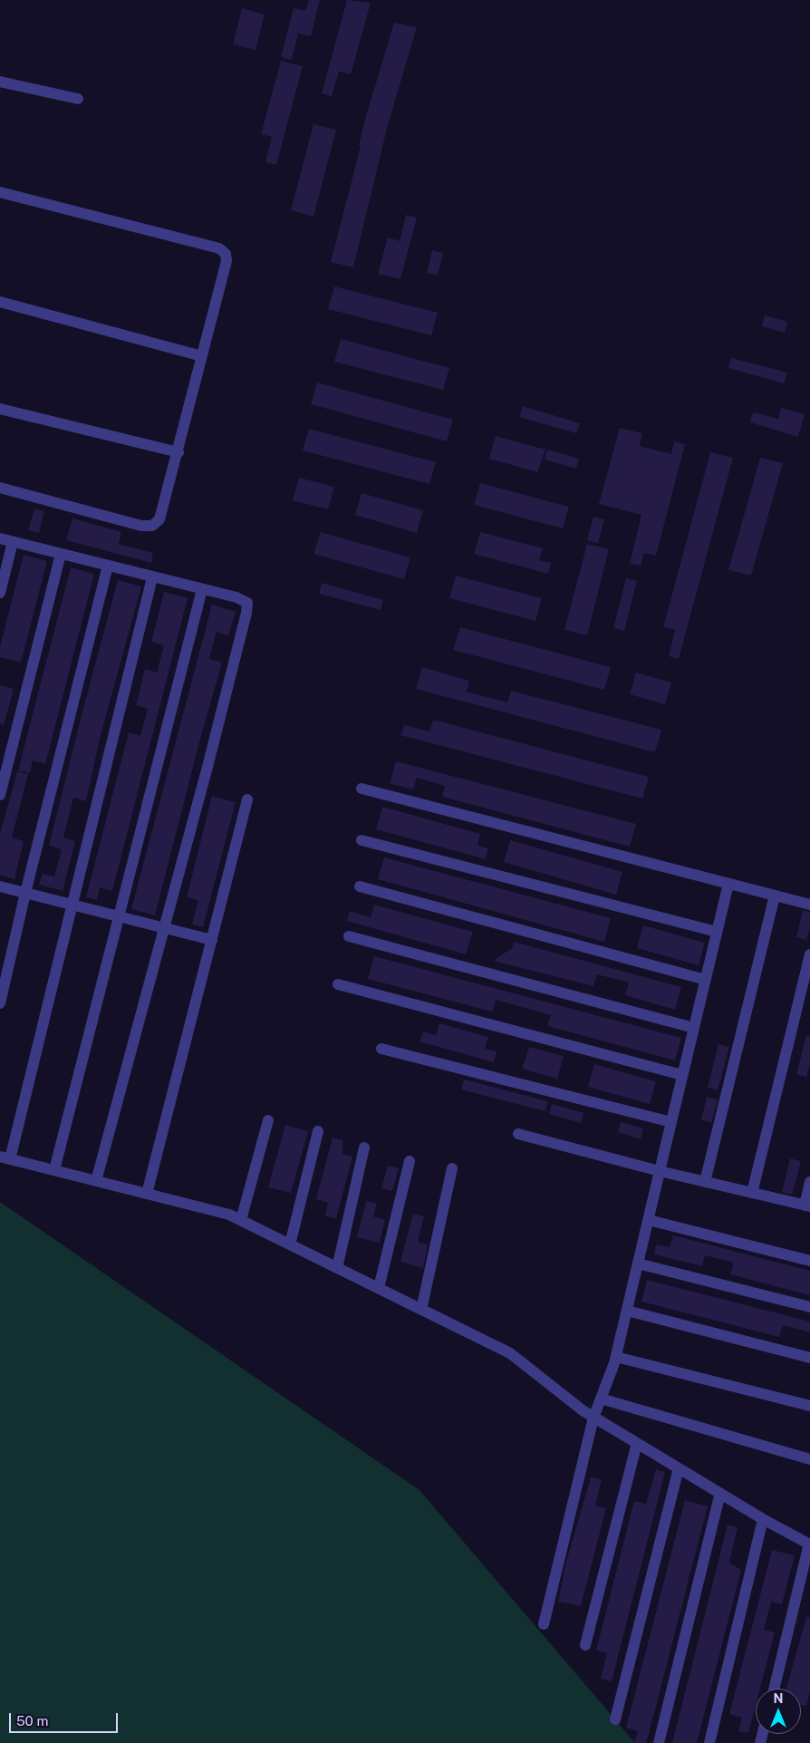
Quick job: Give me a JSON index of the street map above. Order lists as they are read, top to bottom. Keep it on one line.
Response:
{"scale_bar":"50 m","north":"top"}
